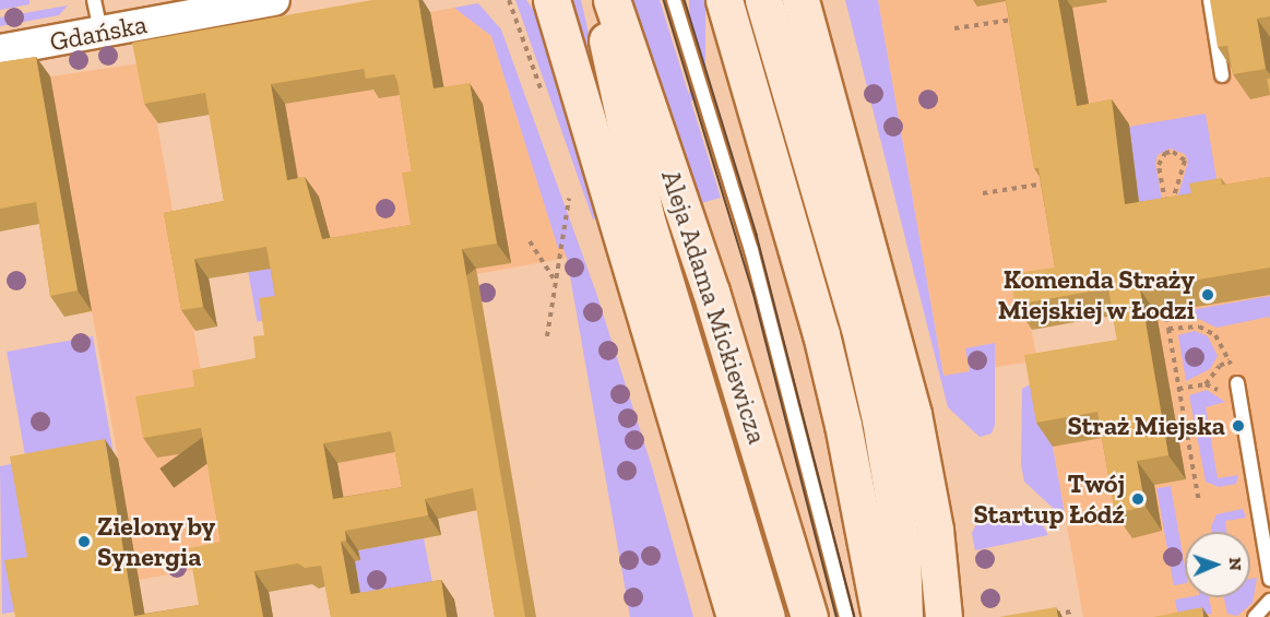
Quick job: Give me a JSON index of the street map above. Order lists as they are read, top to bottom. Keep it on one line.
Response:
{"streets":{"main road":["Aleja Adama Mickiewicza"],"street":["Gdańska"]},"places":["Komenda Straży Miejskiej w Łodzi","Straż Miejska","Twój Startup Łódź","Zielony by Synergia"],"north":"right"}
